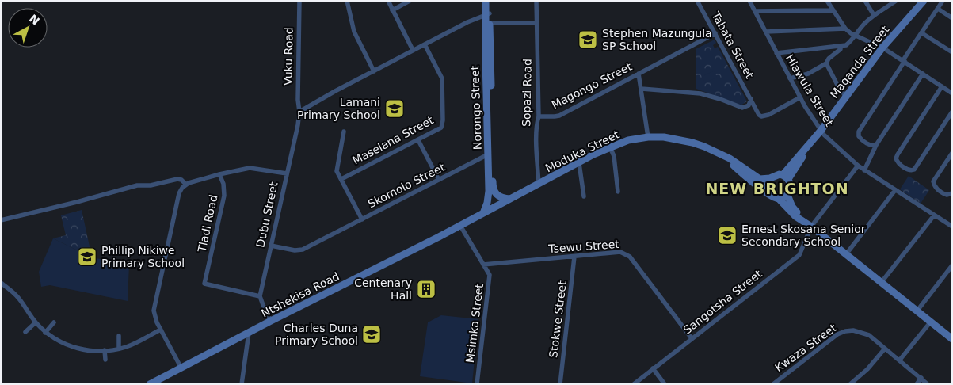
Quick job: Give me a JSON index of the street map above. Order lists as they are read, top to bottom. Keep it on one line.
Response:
{"streets":{"street":["Tabata Street","Vuku Road","Maqanda Street","Magongo Street","Hlawula Street","Sopazi Road","Norongo Street","Maselana Street","Moduka Street","Skomolo Street","Dubu Street","Tladi Road","Tsewu Street","Ntshekisa Road","Sangotsha Street","Stokwe Street","Msimka Street","Kwaza Street"]},"crossings":[["Tabata Street","Magongo Street"],["Tabata Street","Hlawula Street"],["Vuku Road","Dubu Street"],["Maqanda Street","Hlawula Street"],["Maqanda Street","Moduka Street"],["Magongo Street","Sopazi Road"],["Hlawula Street","Sangotsha Street"],["Sopazi Road","Moduka Street"],["Norongo Street","Moduka Street"],["Norongo Street","Skomolo Street"],["Moduka Street","Ntshekisa Road"],["Moduka Street","Msimka Street"],["Skomolo Street","Dubu Street"],["Dubu Street","Tladi Road"],["Tsewu Street","Sangotsha Street"],["Tsewu Street","Stokwe Street"],["Tsewu Street","Msimka Street"],["Ntshekisa Road","Msimka Street"]],"districts":["NEW BRIGHTON"],"places":{"school or university":["Stephen Mazungula SP School","Lamani Primary School","Ernest Skosana Senior Secondary School","Phillip Nikiwe Primary School","Charles Duna Primary School"],"building":["Centenary Hall"]},"north":"top right"}
